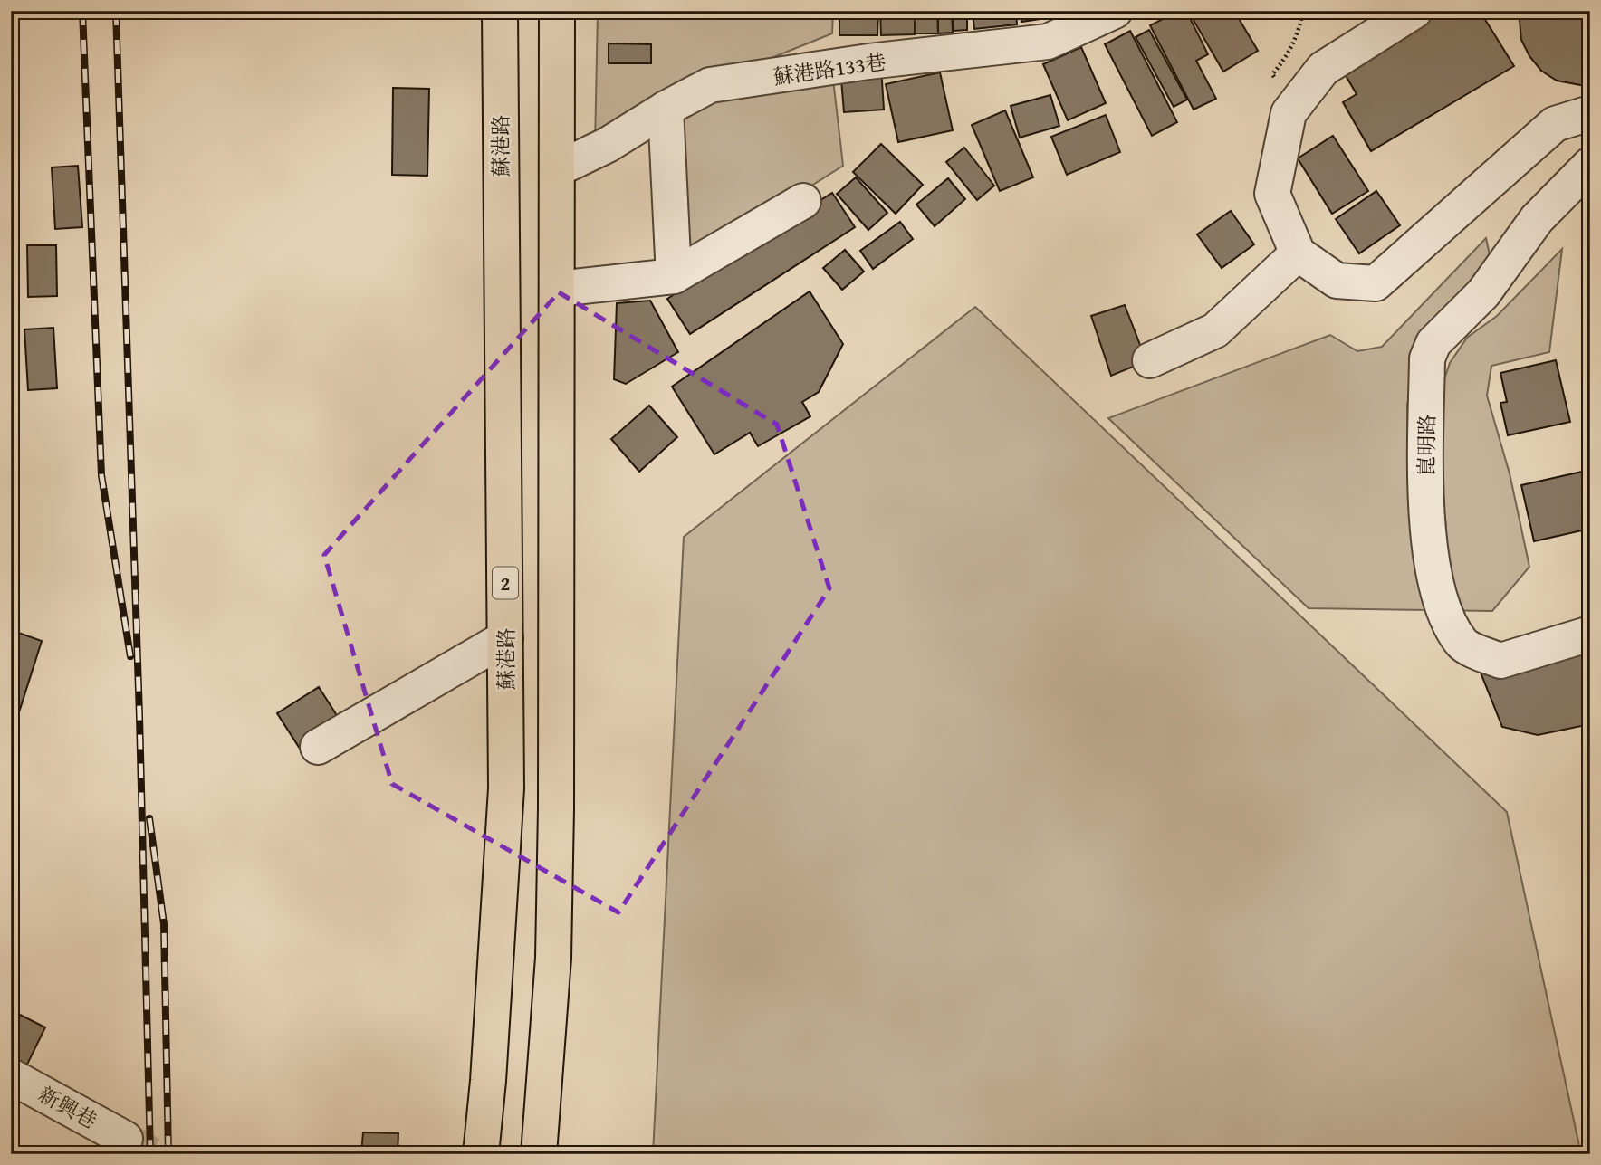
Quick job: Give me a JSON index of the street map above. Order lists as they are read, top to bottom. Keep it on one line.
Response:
{"streets":{"main road":["蘇港路","2"],"street":["蘇港路133巷","崑明路","新興巷"]}}
